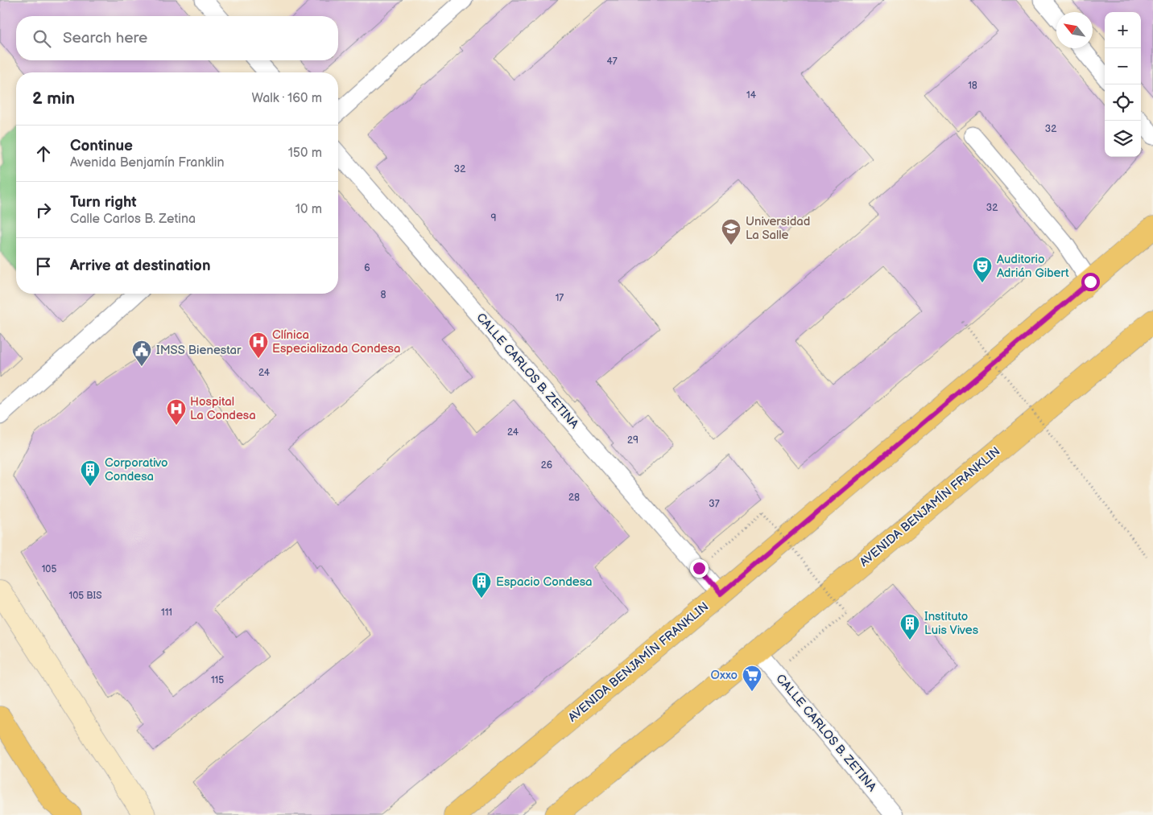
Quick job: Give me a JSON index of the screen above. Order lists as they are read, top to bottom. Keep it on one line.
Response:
{"streets":{"main road":["AVENIDA BENJAMÍN FRANKLIN"],"street":["CALLE CARLOS B. ZETINA"]},"crossings":[["CALLE CARLOS B. ZETINA","AVENIDA BENJAMÍN FRANKLIN"]],"places":{"school or university":["Universidad La Salle"],"theatre":["Auditorio Adrián Gibert"],"hospital":["Clínica Especializada Condesa","Hospital La Condesa"],"public building":["IMSS Bienestar"],"building":["Corporativo Condesa","Espacio Condesa","Instituto Luis Vives"],"supermarket":["Oxxo"]},"house_numbers":["47","18","14","32","32","32","9","6","8","17","24","24","29","26","28","37","105","105 BIS","111","115"],"north":"top left","page":{"map_buttons":["+","−"],"search":"Search here","heading":["2 min","Walk · 160 m"],"list":[["Continue","Avenida Benjamín Franklin","150 m"],["Turn right","Calle Carlos B. Zetina","10 m"],"Arrive at destination"]}}
